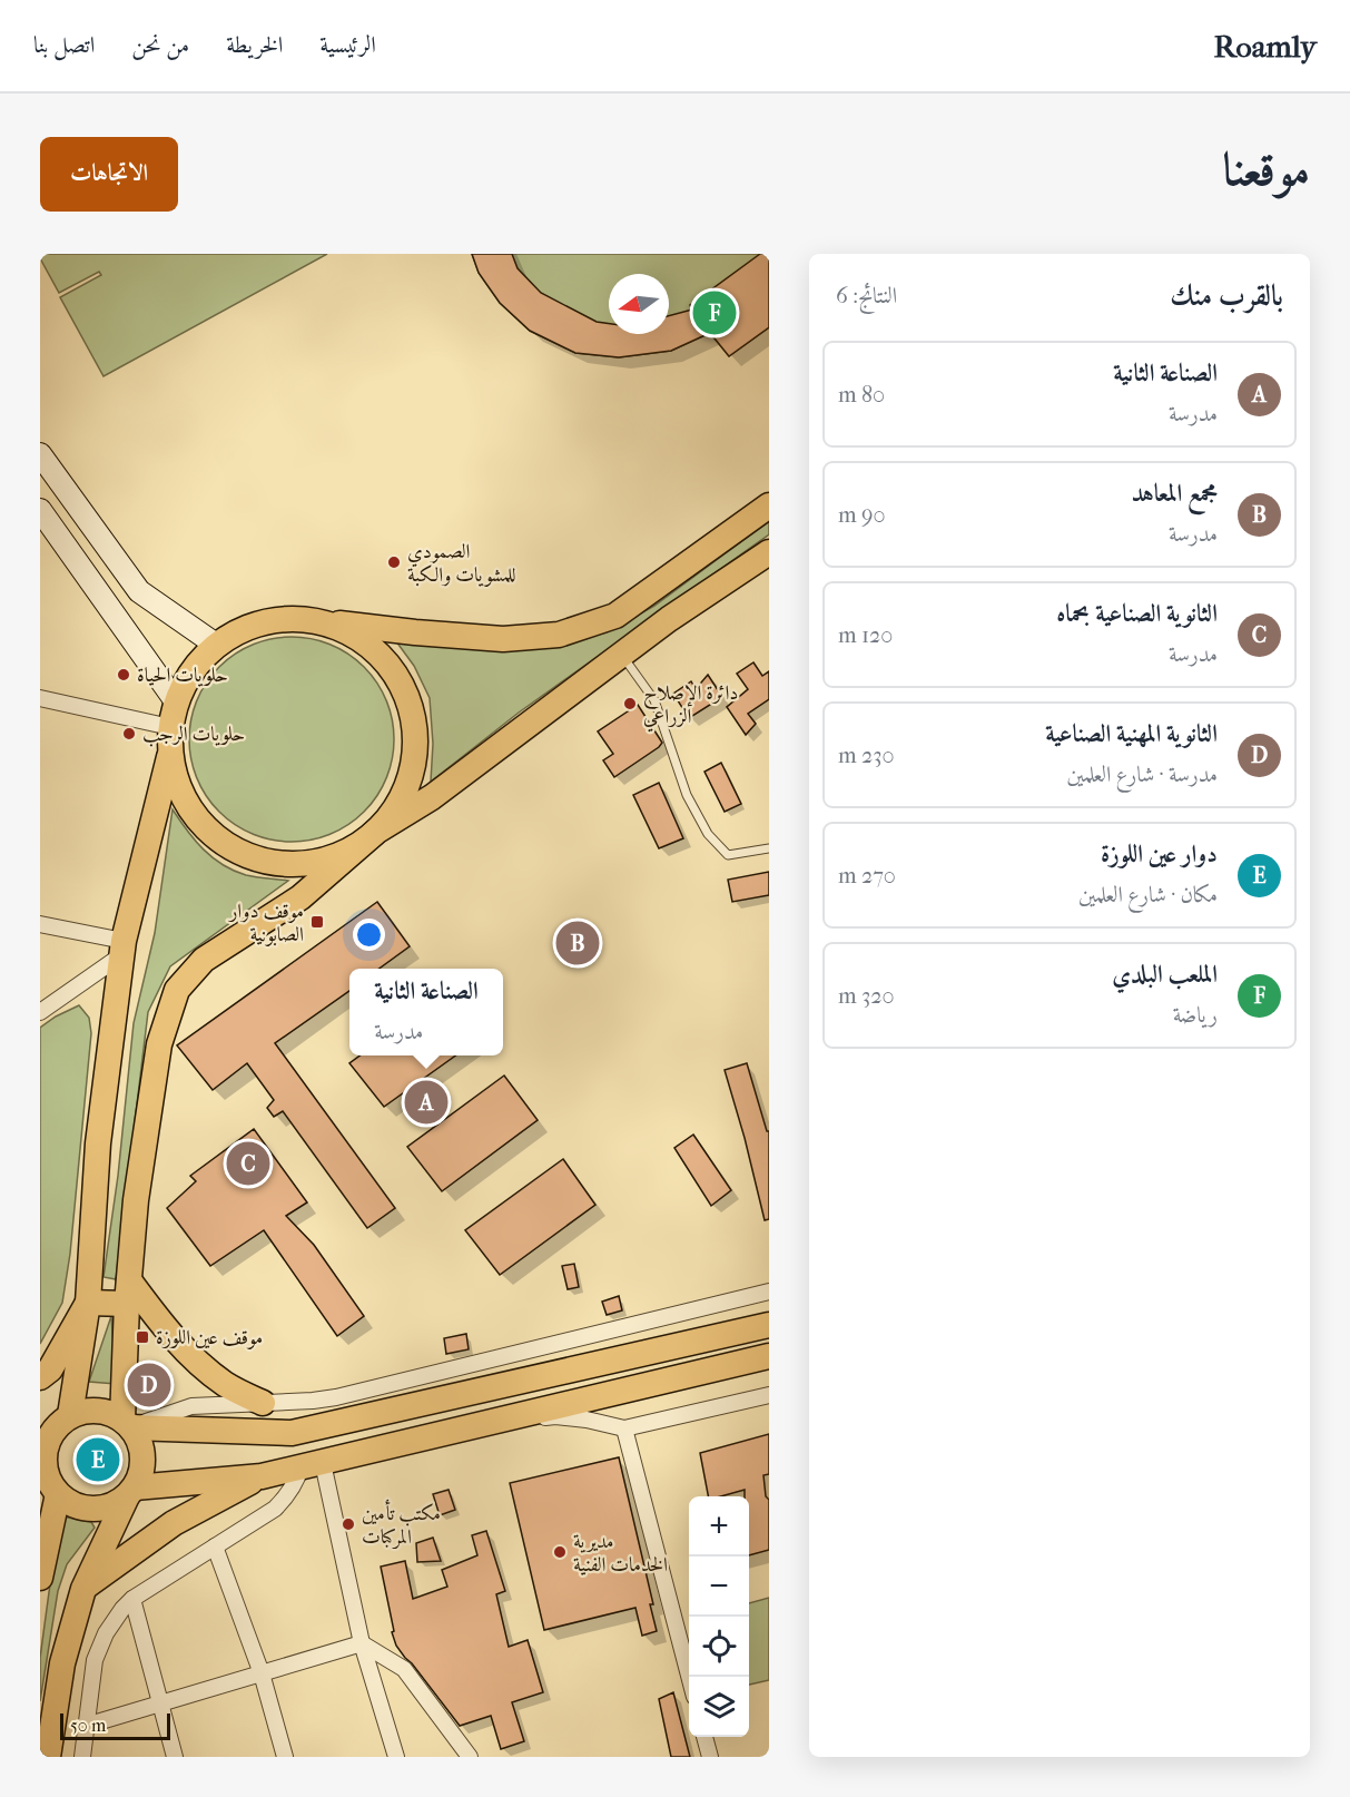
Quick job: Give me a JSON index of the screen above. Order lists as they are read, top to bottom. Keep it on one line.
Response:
{"places":{"other":["الصمودي للمشويات والكبة","حلويات الحياة","دائرة الإصلاح الزراعي","حلويات الرجب","مكتب تأمين المركبات","مديرية الخدمات الفنية"],"transit":["موقف دوار الصابونية","موقف عين اللوزة"]},"scale_bar":"50 m","north":"left","page":{"header":"Roamly","nav":["الرئيسية","الخريطة","من نحن","اتصل بنا"],"title":"موقعنا","buttons":"الاتجاهات","heading":["بالقرب منك","النتائج: 6"],"pins":["F","B","A","C","D","E"],"list":[{"mark":"A","name":"الصناعة الثانية","note":"مدرسة","value":"80 m"},{"mark":"B","name":"مجمع المعاهد","note":"مدرسة","value":"90 m"},{"mark":"C","name":"الثانوية الصناعية بحماه","note":"مدرسة","value":"120 m"},{"mark":"D","name":"الثانوية المهنية الصناعية","note":"مدرسة · شارع العلمين","value":"230 m"},{"mark":"E","name":"دوار عين اللوزة","note":"مكان · شارع العلمين","value":"270 m"},{"mark":"F","name":"الملعب البلدي","note":"رياضة","value":"320 m"}],"popup":["الصناعة الثانية","مدرسة"],"map_buttons":["+","−"],"scale":"50 m"}}
